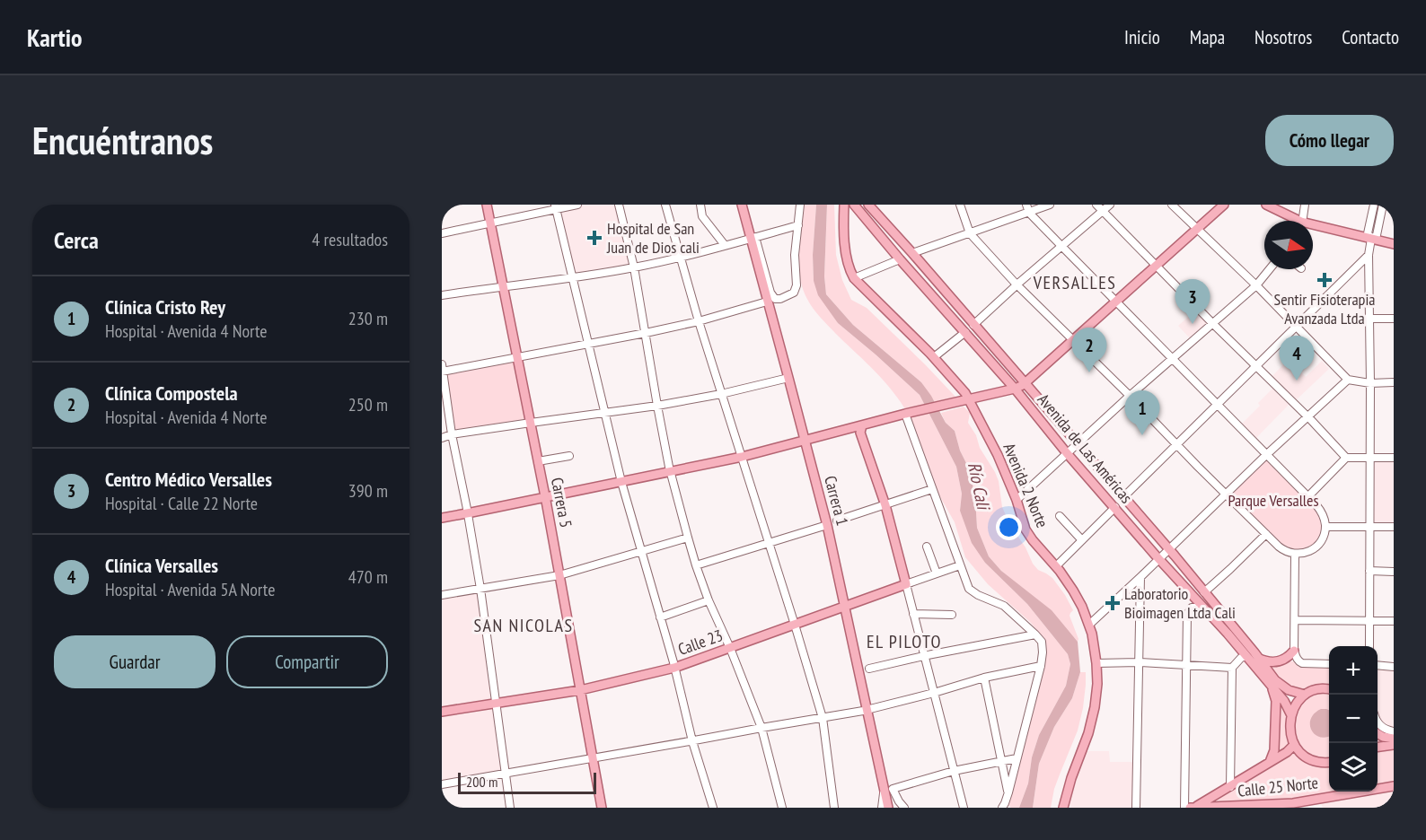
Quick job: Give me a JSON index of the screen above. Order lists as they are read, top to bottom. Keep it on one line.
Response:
{"streets":{"main road":["Avenida de Las Américas","Avenida 2 Norte","Carrera 1","Carrera 5","Calle 23","Calle 25 Norte"]},"crossings":[["Avenida de Las Américas","Avenida 2 Norte"],["Carrera 1","Calle 23"],["Carrera 5","Calle 23"]],"districts":["VERSALLES","SAN NICOLAS","EL PILOTO"],"water":["Río Cali"],"parks":["Parque Versalles"],"places":{"health":["Hospital de San Juan de Dios cali","Sentir Fisioterapia Avanzada Ltda","Laboratorio Bioimagen Ltda Cali"]},"scale_bar":"200 m","north":"right","page":{"header":"Kartio","nav":["Inicio","Mapa","Nosotros","Contacto"],"buttons":["Cómo llegar",["Guardar","Compartir"]],"title":"Encuéntranos","heading":["Cerca","4 resultados"],"list":[{"mark":"1","name":"Clínica Cristo Rey","note":"Hospital · Avenida 4 Norte","value":"230 m"},{"mark":"2","name":"Clínica Compostela","note":"Hospital · Avenida 4 Norte","value":"250 m"},{"mark":"3","name":"Centro Médico Versalles","note":"Hospital · Calle 22 Norte","value":"390 m"},{"mark":"4","name":"Clínica Versalles","note":"Hospital · Avenida 5A Norte","value":"470 m"}],"pins":["3","2","4","1"],"map_buttons":["+","−"],"scale":"200 m"}}
